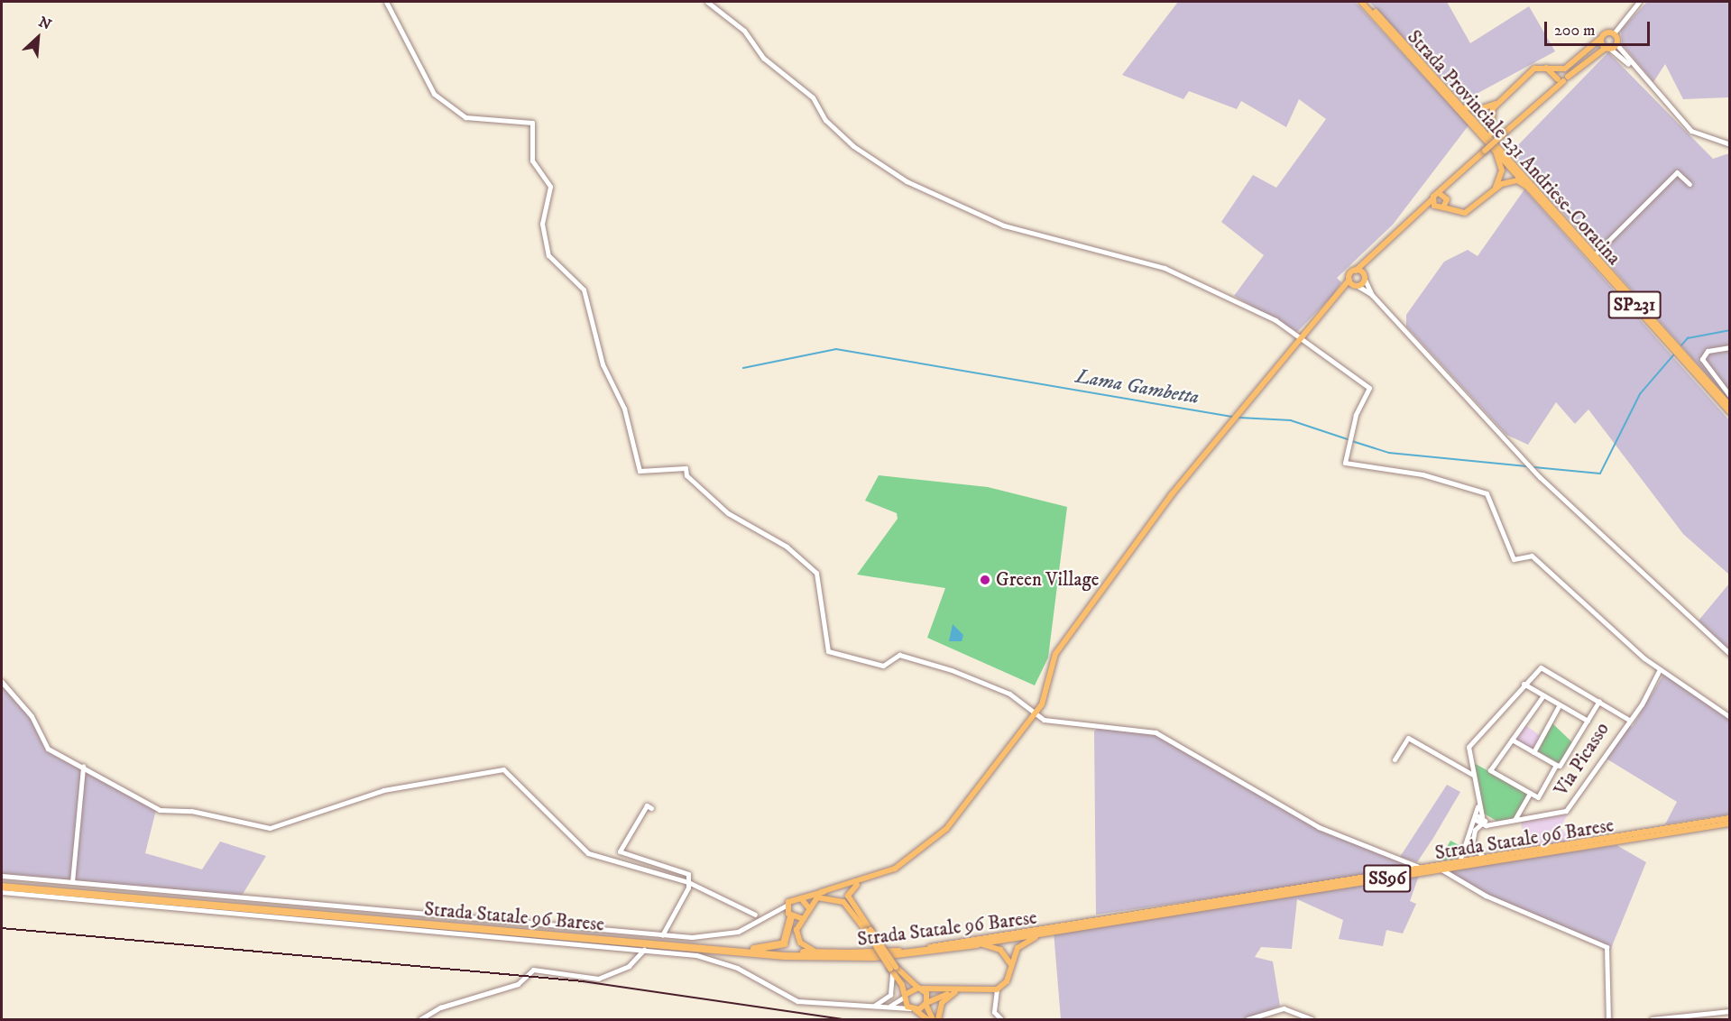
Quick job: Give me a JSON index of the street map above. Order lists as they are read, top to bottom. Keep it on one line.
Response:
{"streets":{"highway":["Strada Statale 96 Barese"],"main road":["Strada Provinciale 231 Andriese-Coratina","SP231","SS96"],"street":["Via Picasso"]},"water":["Lama Gambetta"],"places":["Green Village"],"scale_bar":"200 m","north":"top right"}
